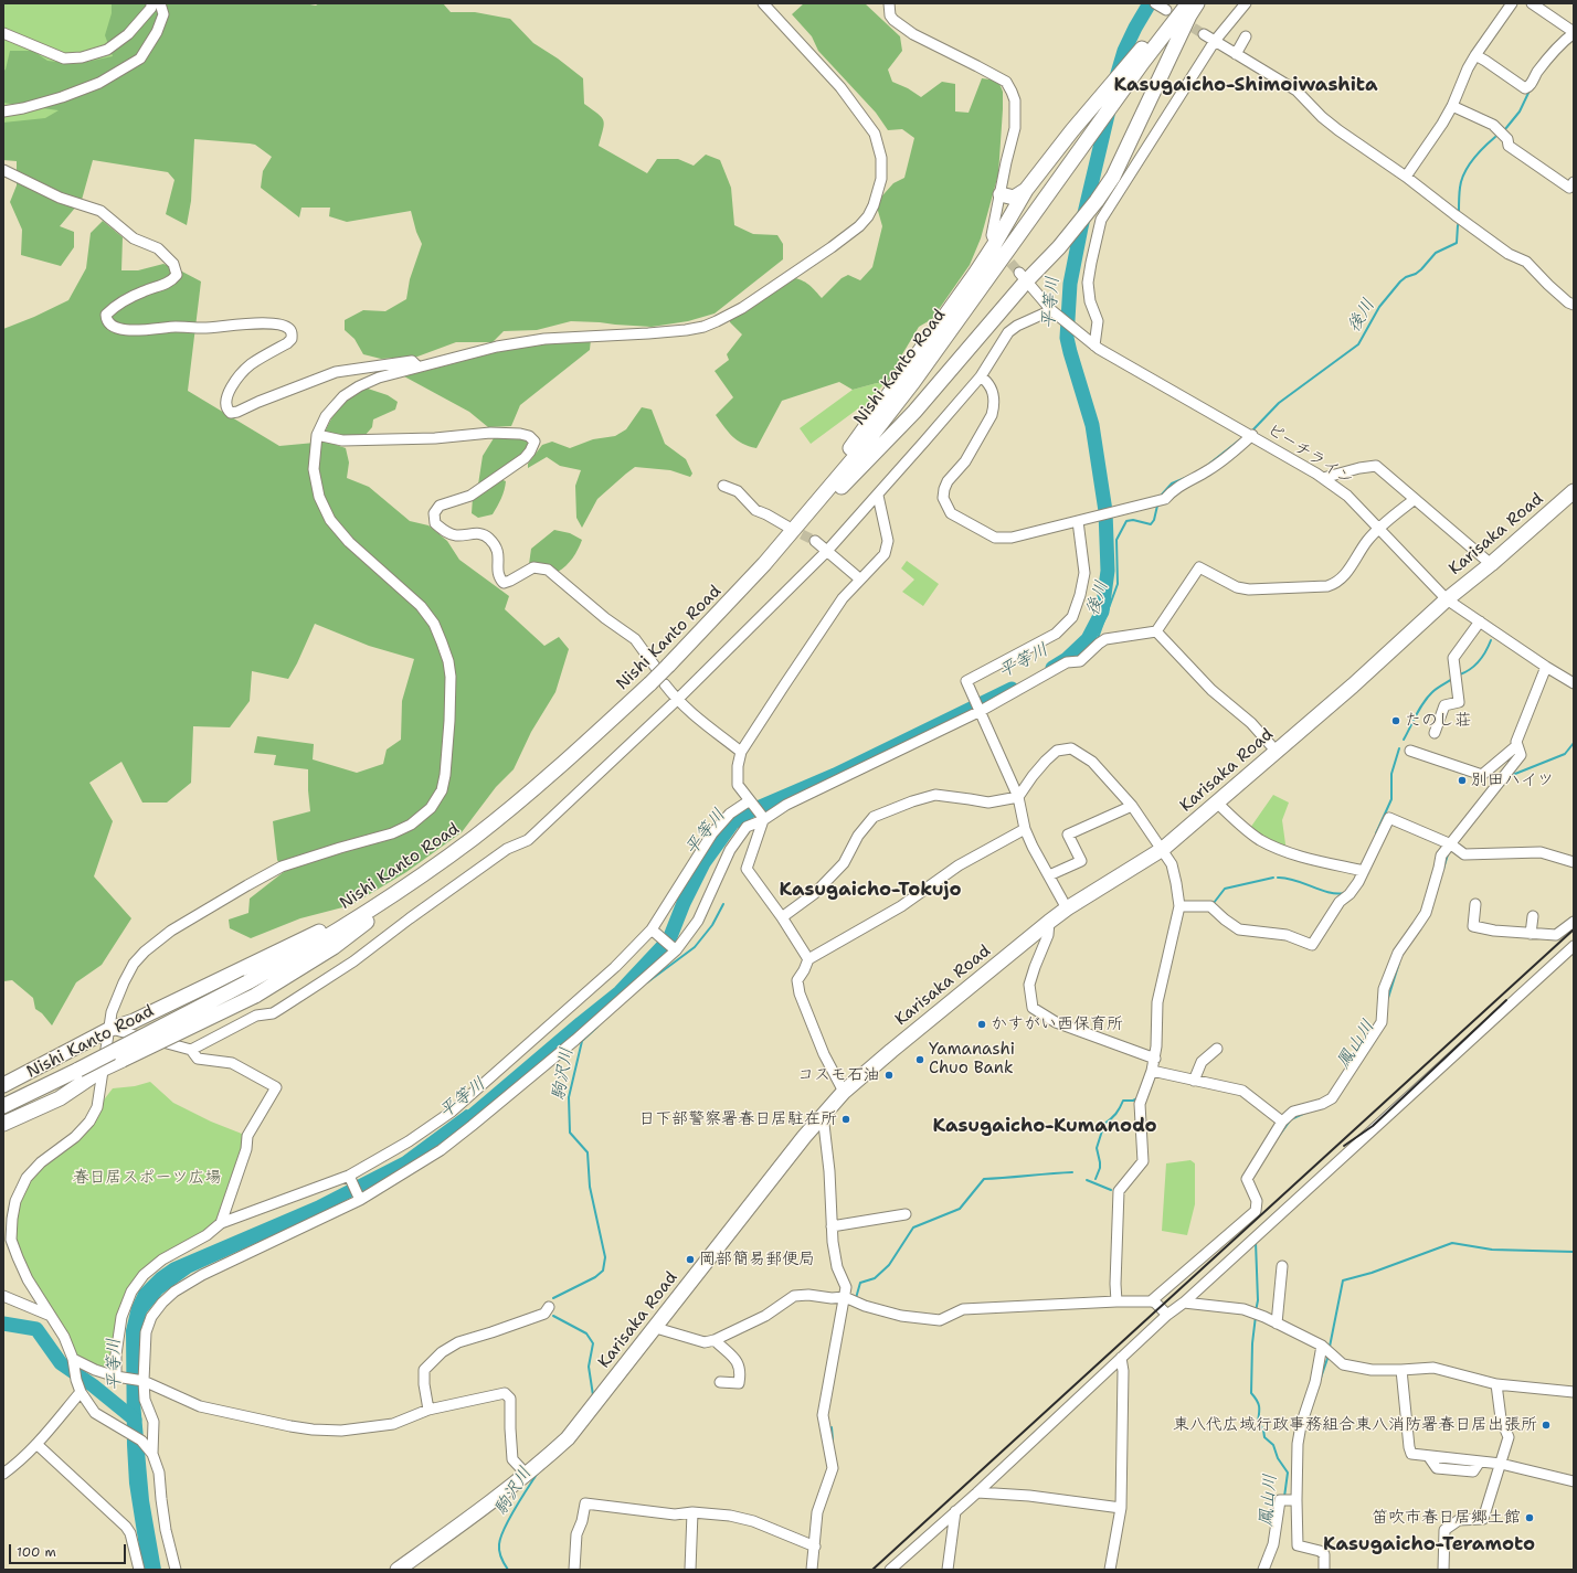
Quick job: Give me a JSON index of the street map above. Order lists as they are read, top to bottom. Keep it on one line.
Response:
{"streets":{"highway":["Nishi Kanto Road","Karisaka Road"],"street":["ピーチライン"]},"crossings":[["ピーチライン","Karisaka Road"]],"districts":["Kasugaicho-Shimoiwashita","Kasugaicho-Tokujo","Kasugaicho-Kumanodo","Kasugaicho-Teramoto"],"water":["平等川","後川","鳳山川","駒沢川"],"parks":["春日居スポーツ広場"],"places":["たのし荘","別田ハイツ","かすがい西保育所","Yamanashi Chuo Bank","コスモ石油","日下部警察署春日居駐在所","岡部簡易郵便局","東八代広域行政事務組合東八消防署春日居出張所","笛吹市春日居郷土館"],"scale_bar":"100 m"}
